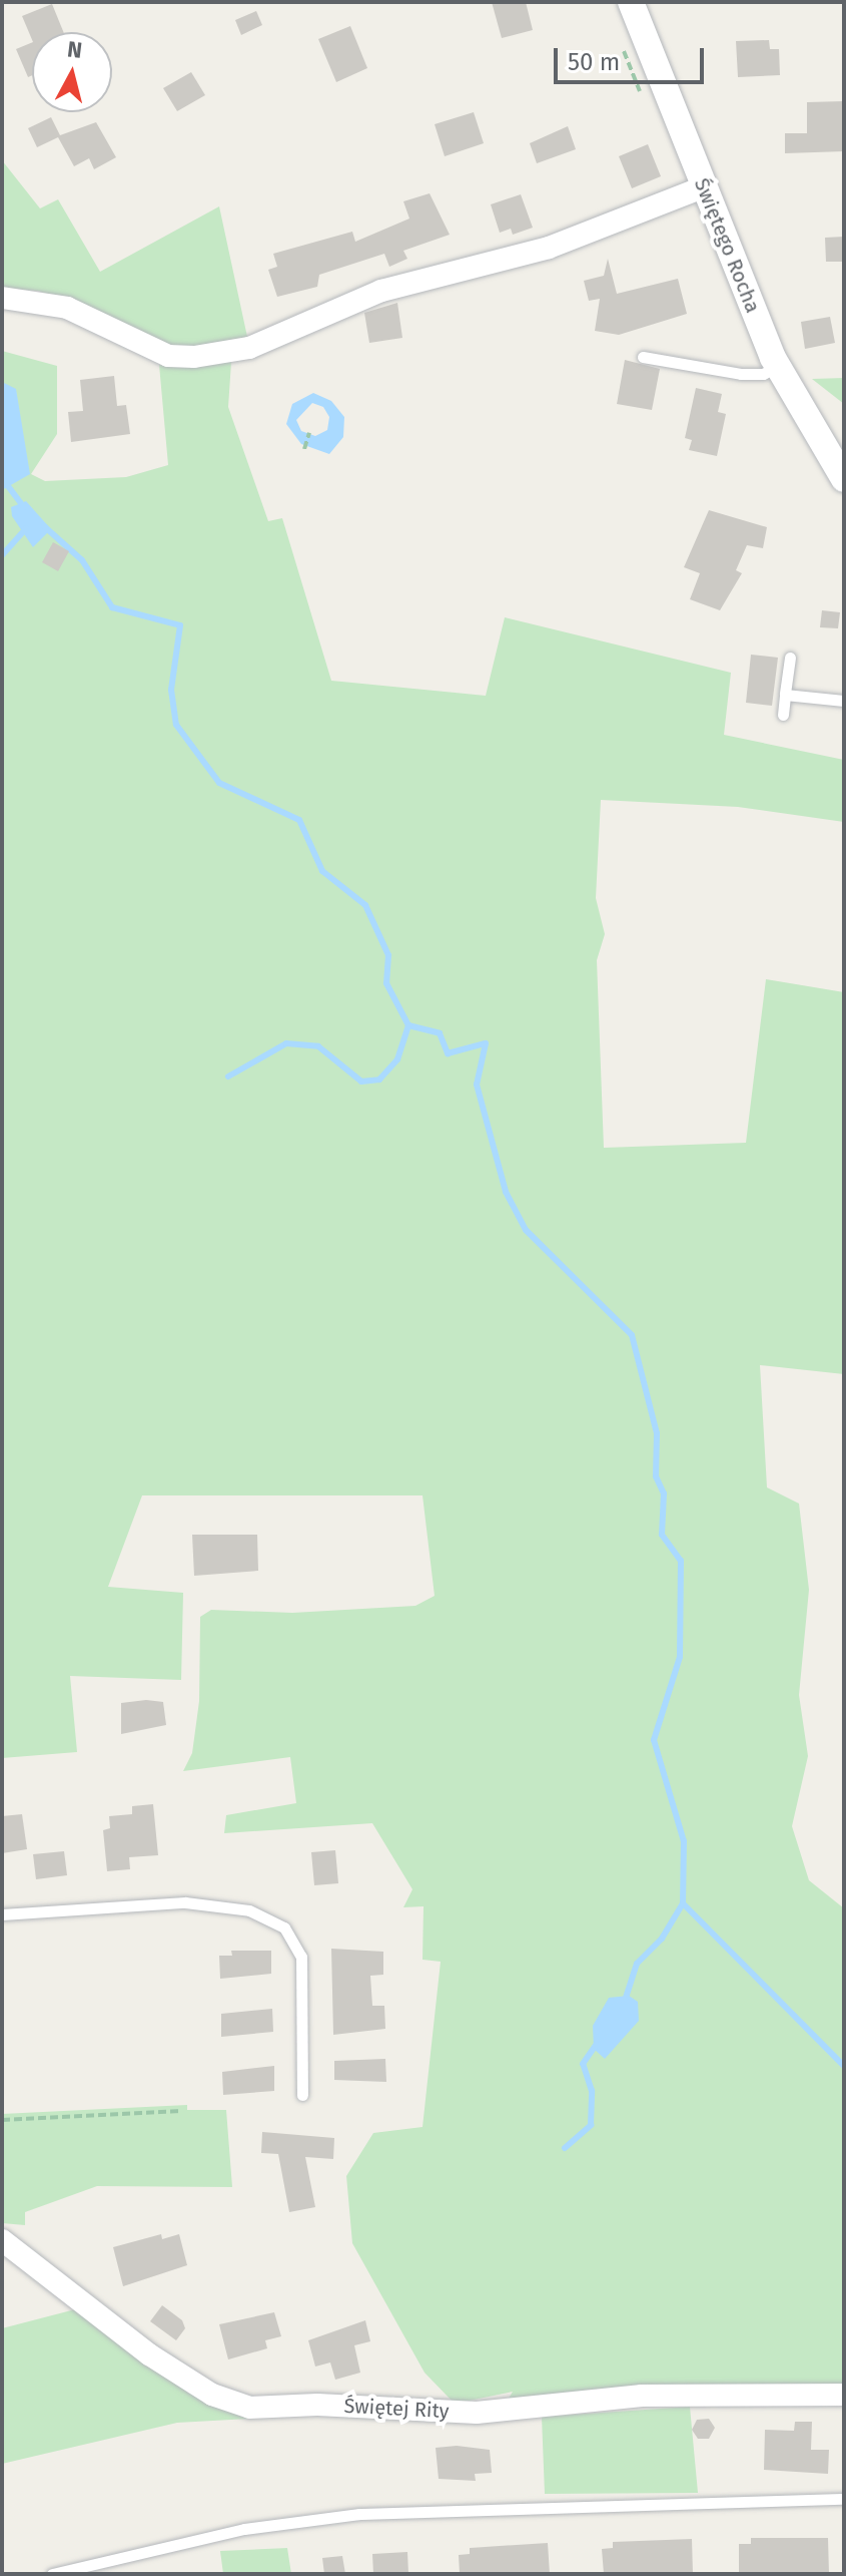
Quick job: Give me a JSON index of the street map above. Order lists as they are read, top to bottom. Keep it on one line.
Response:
{"streets":{"street":["Świętego Rocha","Świętej Rity"]},"scale_bar":"50 m","north":"top"}
